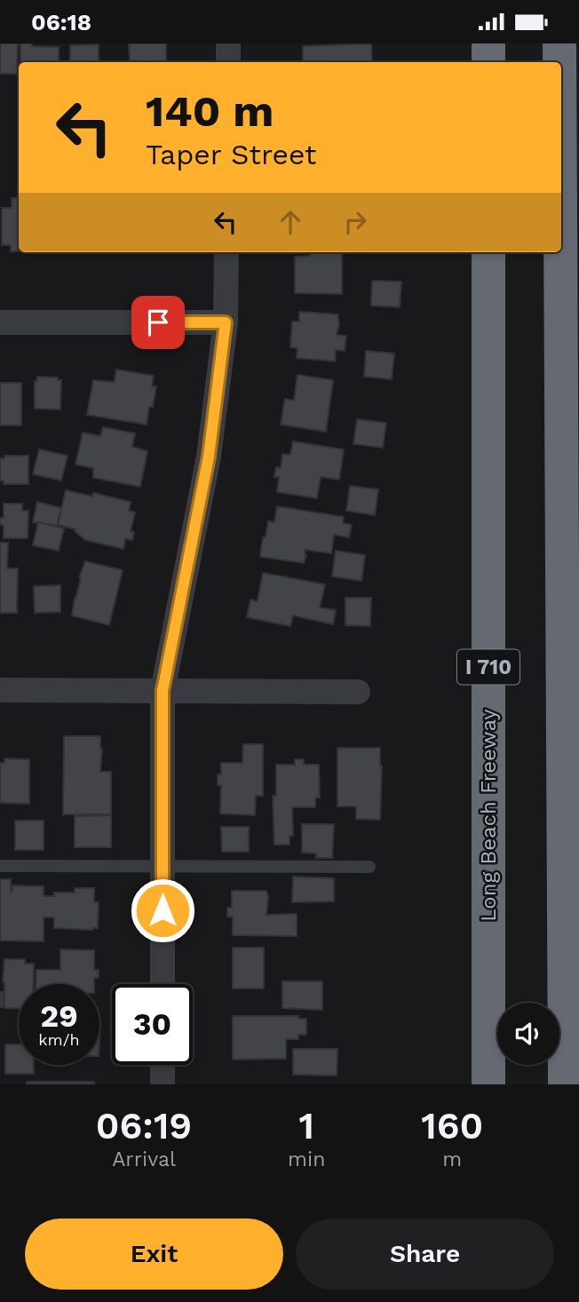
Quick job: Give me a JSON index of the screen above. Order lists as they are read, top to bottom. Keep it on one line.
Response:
{"streets":{"highway":["I 710","Long Beach Freeway"]},"page":{"status":"06:18","turn":["140 m","Taper Street"],"speed":"29 km/h","limit":"30","eta":["06:19","Arrival","1","min","160","m"],"buttons":["Exit","Share"]}}
